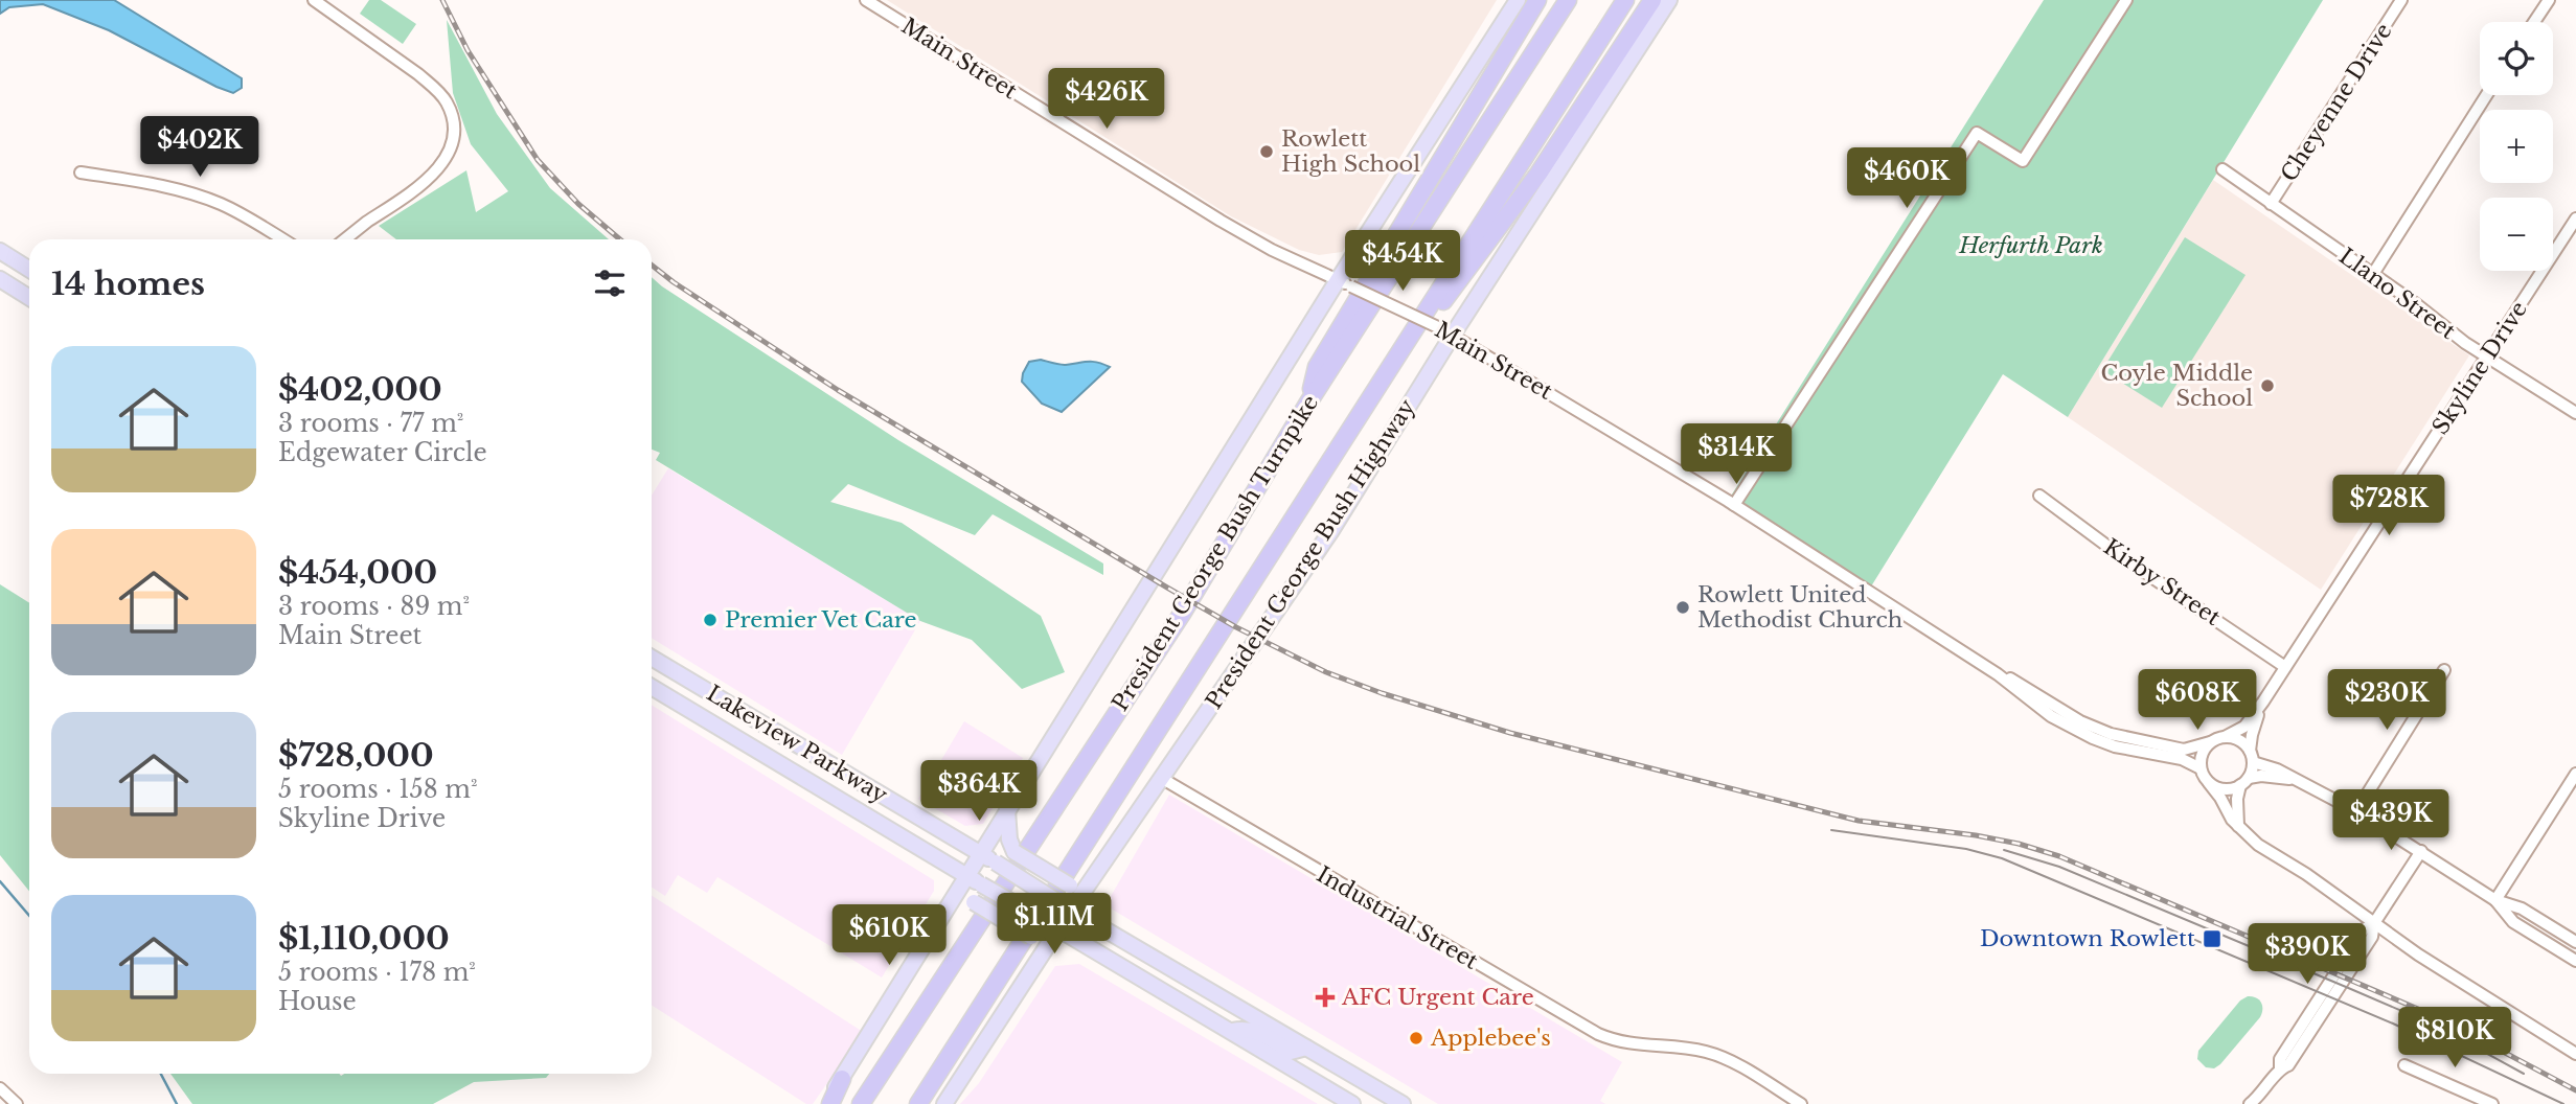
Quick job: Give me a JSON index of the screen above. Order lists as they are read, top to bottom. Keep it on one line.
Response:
{"streets":{"highway":["President George Bush Turnpike"],"main road":["President George Bush Highway","Lakeview Parkway"],"street":["Main Street","Cheyenne Drive","Llano Street","Skyline Drive","Kirby Street","Industrial Street"]},"crossings":[["Main Street","Skyline Drive"],["Main Street","President George Bush Highway"],["Cheyenne Drive","Llano Street"],["Llano Street","Skyline Drive"],["Skyline Drive","Kirby Street"],["President George Bush Highway","Lakeview Parkway"],["President George Bush Highway","Industrial Street"]],"parks":["Herfurth Park"],"places":{"other":["Rowlett High School","Coyle Middle School","Rowlett United Methodist Church","Premier Vet Care","Applebee's"],"transit":["Downtown Rowlett"],"health":["AFC Urgent Care"]},"page":{"map_buttons":["+","−"],"price":["$426K","$402K","$460K","$454K","$314K","$728K","$608K","$230K","$364K","$439K","$1.11M","$610K","$390K","$810K"],"heading":"14 homes","list":[{"name":"$402,000","note":"3 rooms · 77 m² · Edgewater Circle"},{"name":"$454,000","note":"3 rooms · 89 m² · Main Street"},{"name":"$728,000","note":"5 rooms · 158 m² · Skyline Drive"},{"name":"$1,110,000","note":"5 rooms · 178 m² · House"}]}}
